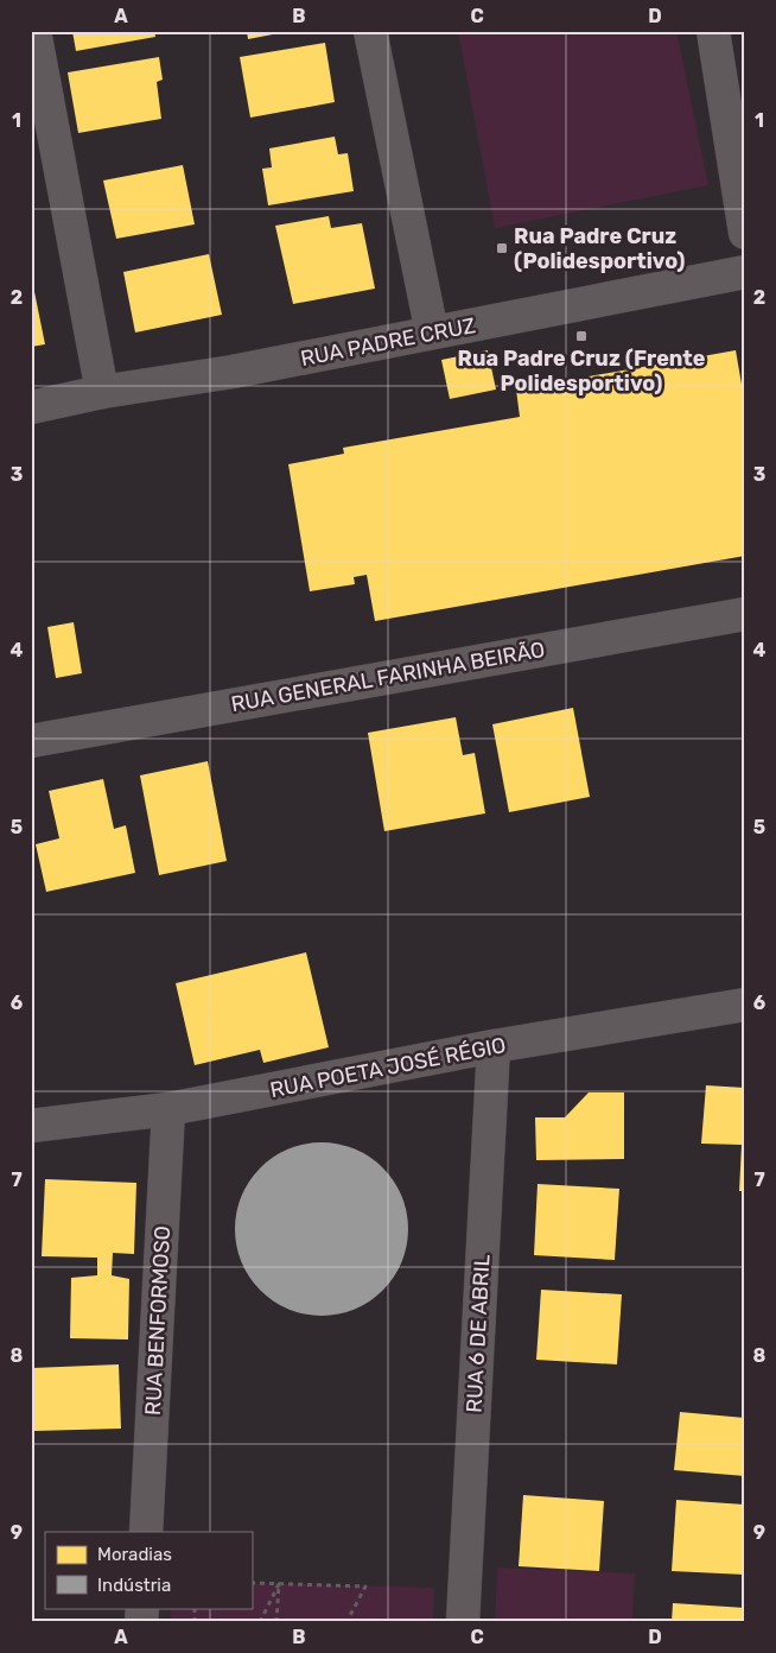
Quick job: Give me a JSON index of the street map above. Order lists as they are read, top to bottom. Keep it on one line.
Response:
{"streets":{"street":["RUA PADRE CRUZ","RUA GENERAL FARINHA BEIRÃO","RUA POETA JOSÉ RÉGIO","RUA BENFORMOSO","RUA 6 DE ABRIL"]},"crossings":[["RUA POETA JOSÉ RÉGIO","RUA BENFORMOSO"],["RUA POETA JOSÉ RÉGIO","RUA 6 DE ABRIL"]],"places":{"transit":["Rua Padre Cruz (Polidesportivo)","Rua Padre Cruz (Frente Polidesportivo)"]},"legend":["Moradias","Indústria"],"grid":{"columns":["A","B","C","D"],"rows":["1","2","3","4","5","6","7","8","9"]}}
